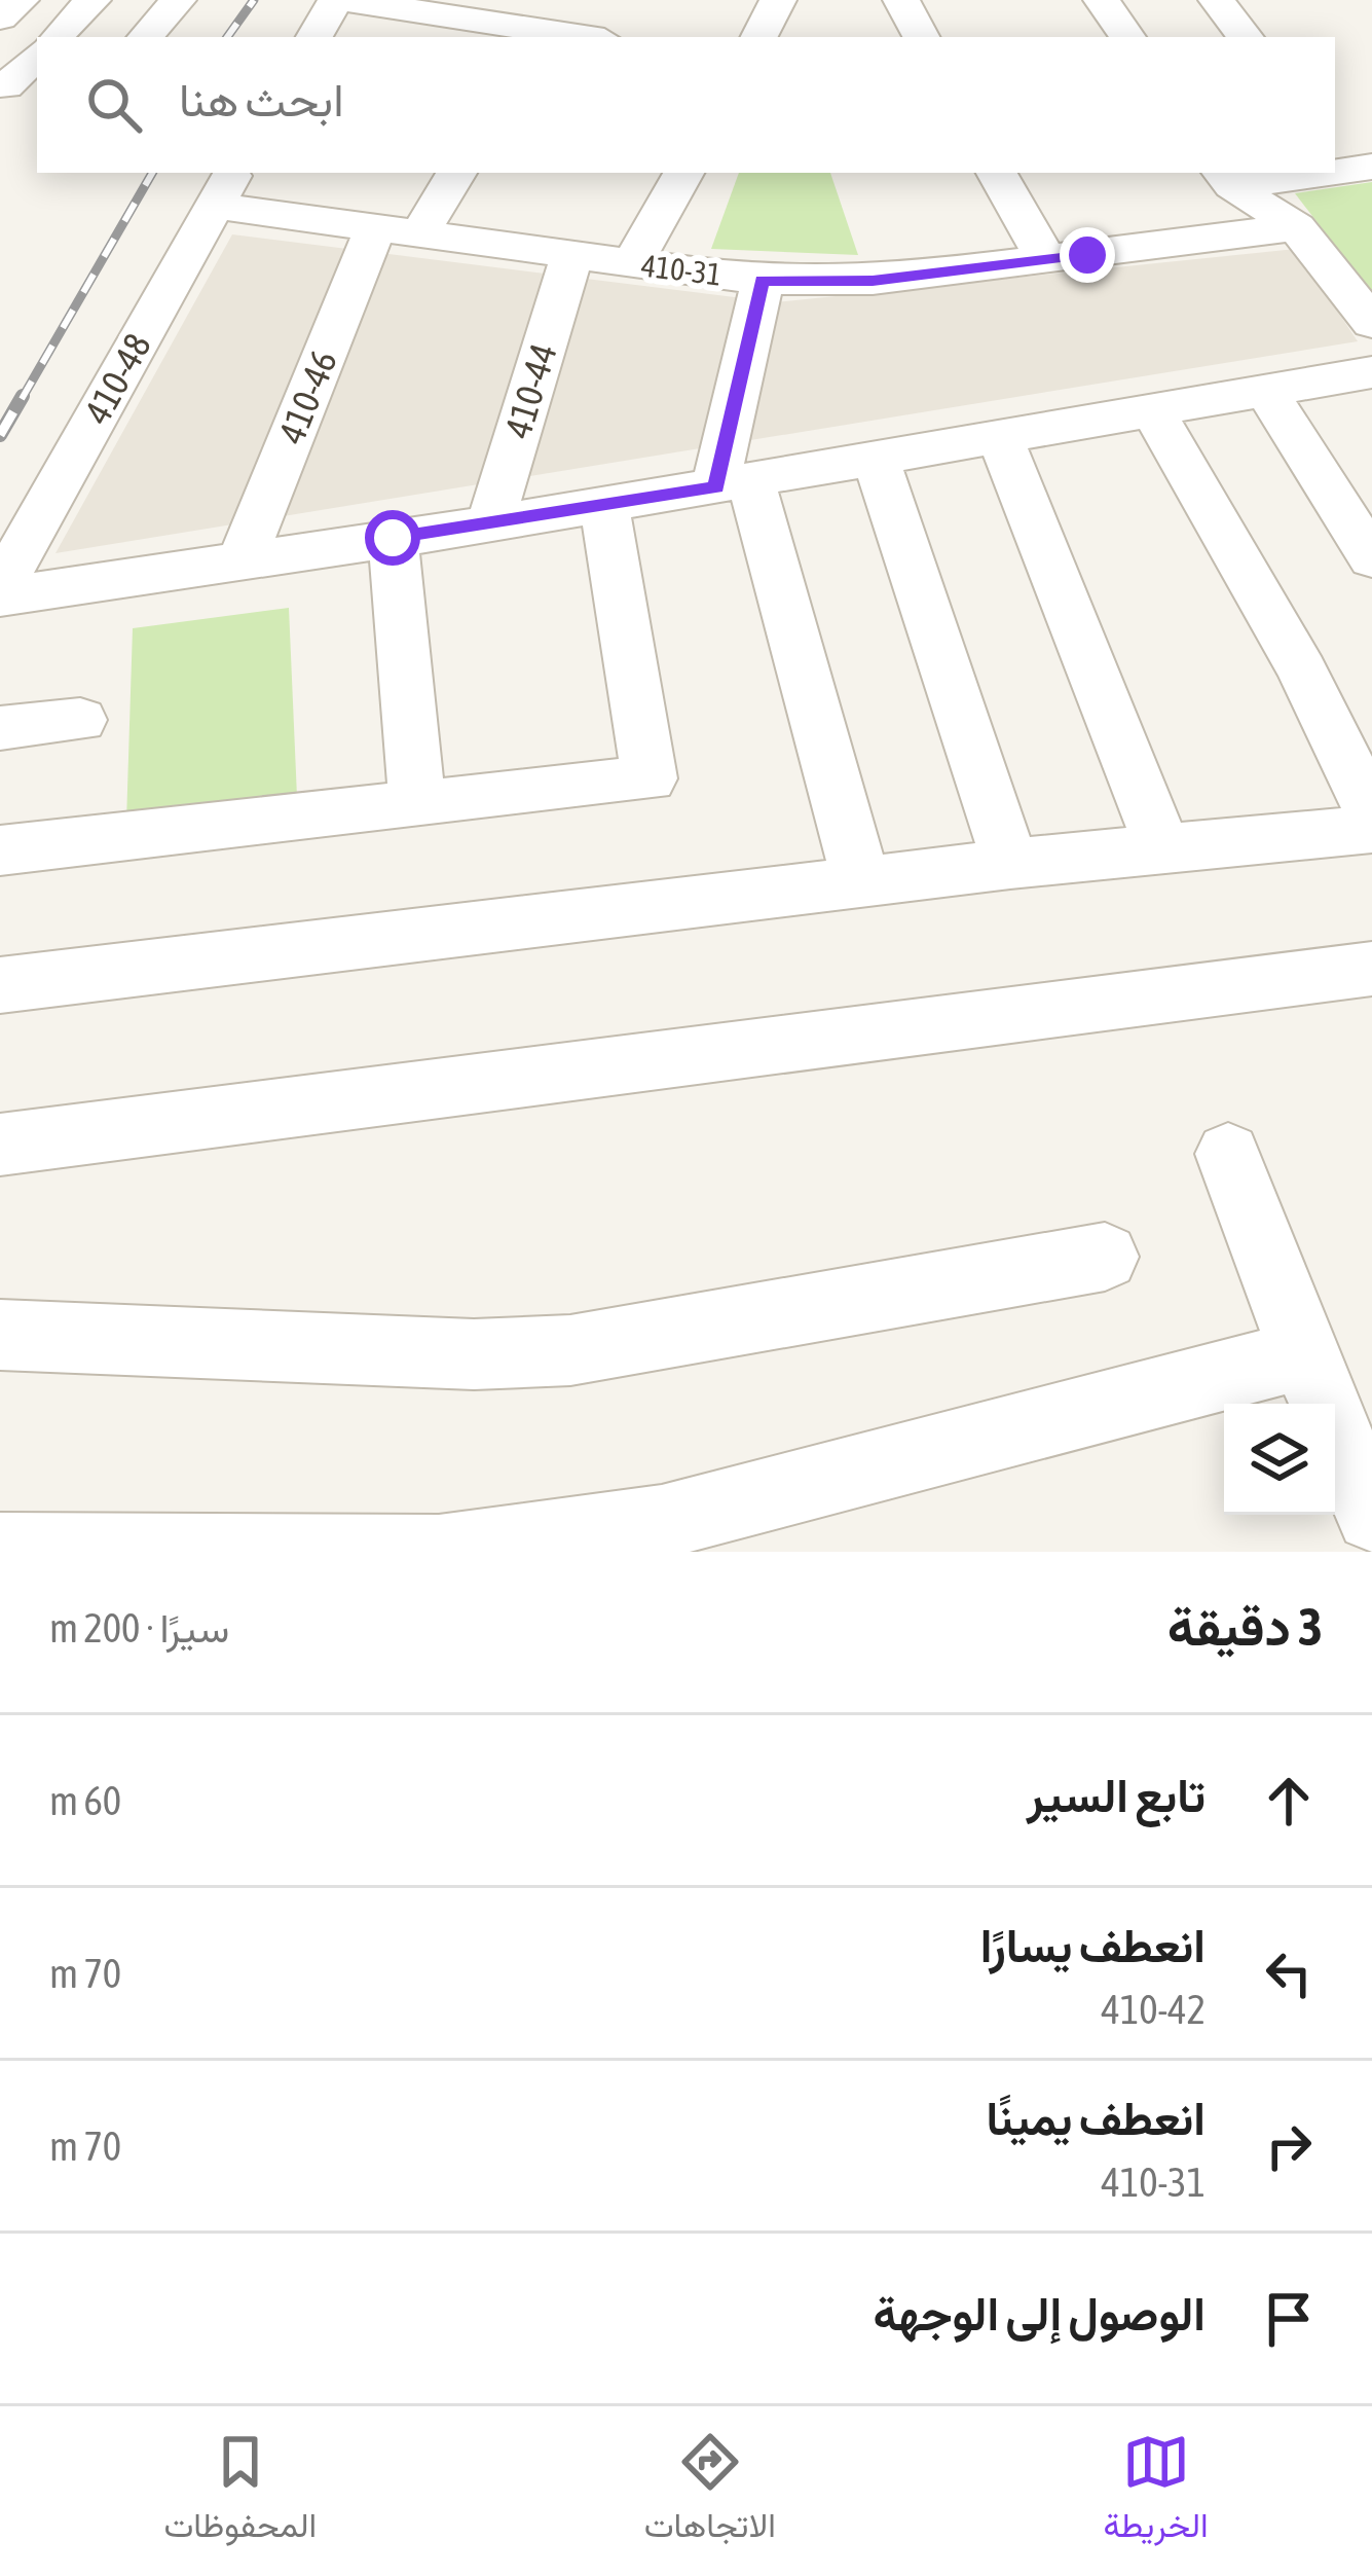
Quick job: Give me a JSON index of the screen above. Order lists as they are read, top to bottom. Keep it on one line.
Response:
{"streets":{"street":["410-31","410-48","410-44","410-46"]},"crossings":[["410-31","410-48"],["410-31","410-44"],["410-31","410-46"]],"page":{"search":"ابحث هنا","heading":["3 دقيقة","سيرًا · 200 m"],"list":[["تابع السير","60 m"],["انعطف يسارًا","410-42","70 m"],["انعطف يمينًا","410-31","70 m"],"الوصول إلى الوجهة"],"nav":["الخريطة","الاتجاهات","المحفوظات"]}}
